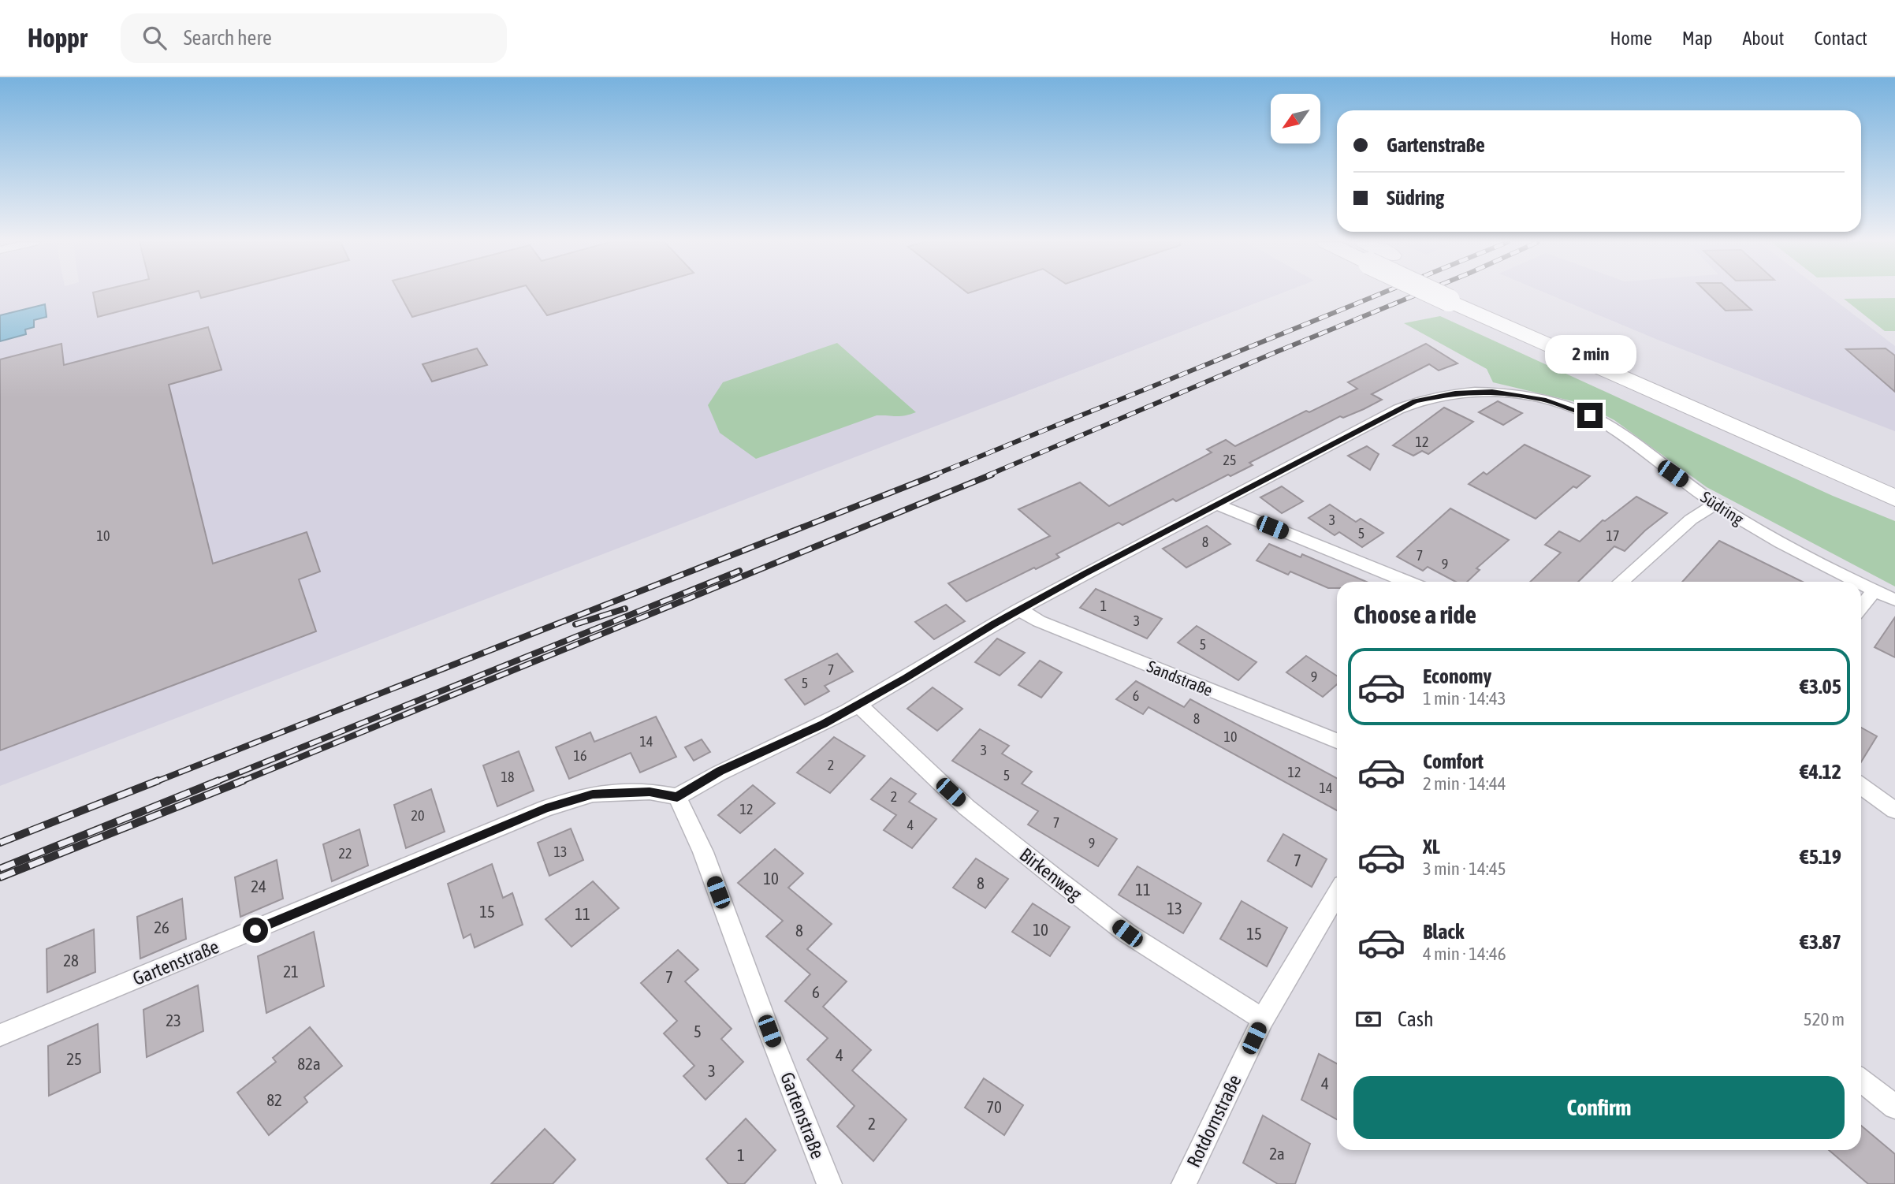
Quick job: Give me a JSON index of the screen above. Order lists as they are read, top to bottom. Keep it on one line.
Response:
{"streets":{"street":["Südring","Sandstraße","Birkenweg","Gartenstraße","Rotdornstraße"]},"crossings":[["Südring","Sandstraße"],["Südring","Birkenweg"],["Südring","Gartenstraße"],["Birkenweg","Rotdornstraße"]],"house_numbers":["12","25","3","5","10","17","8","7","9","1","3","5","7","9","5","6","8","10","14","3","16","2","12","5","18","14","2","12","20","7","4","9","13","22","7","10","8","24","11","13","15","11","26","10","8","15","28","21","7","6","23","5","4","25","82a","3","4","82","70","2","2a","1"],"north":"bottom left","page":{"header":"Hoppr","search":"Search here","nav":["Home","Map","About","Contact"],"banner":["Gartenstraße","Südring"],"bubble":"2 min","heading":"Choose a ride","list":[{"name":"Economy","note":"1 min · 14:43","value":"€3.05"},{"name":"Comfort","note":"2 min · 14:44","value":"€4.12"},{"name":"XL","note":"3 min · 14:45","value":"€5.19"},{"name":"Black","note":"4 min · 14:46","value":"€3.87"}],"pay":["Cash","520 m"],"buttons":"Confirm"}}
